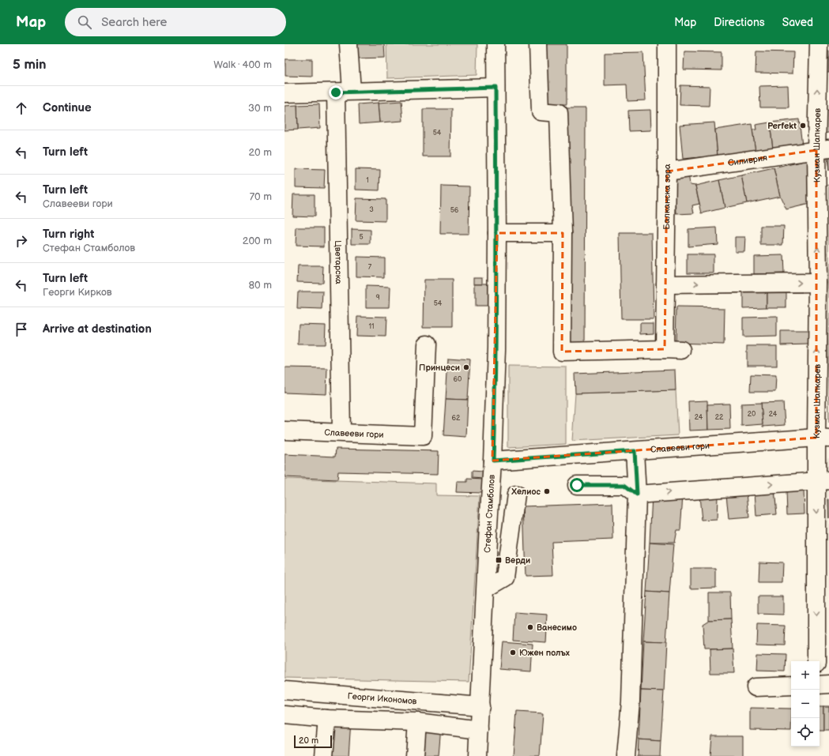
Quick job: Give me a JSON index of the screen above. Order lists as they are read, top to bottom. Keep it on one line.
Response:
{"streets":{"street":["Кузман Шапкарев","Силиврия","Балканска зора","Цветарска","Славееви гори","Стефан Стамболов","Георги Икономов"]},"crossings":[["Кузман Шапкарев","Силиврия"],["Кузман Шапкарев","Славееви гори"],["Силиврия","Балканска зора"],["Цветарска","Славееви гори"],["Славееви гори","Стефан Стамболов"],["Стефан Стамболов","Георги Икономов"]],"places":{"other":["Perfekt","Принцеси","Хелиос","Ванесимо","Южен полъх"],"transit":["Верди"]},"house_numbers":["54","1","3","56","5","7","9","54","11","60","20","24","24","22","62"],"scale_bar":"20 m","page":{"header":"Map","search":"Search here","nav":["Map","Directions","Saved"],"heading":["5 min","Walk · 400 m"],"list":[["Continue","30 m"],["Turn left","20 m"],["Turn left","Славееви гори","70 m"],["Turn right","Стефан Стамболов","200 m"],["Turn left","Георги Кирков","80 m"],"Arrive at destination"],"map_buttons":["+","−"],"scale":"20 m"}}
